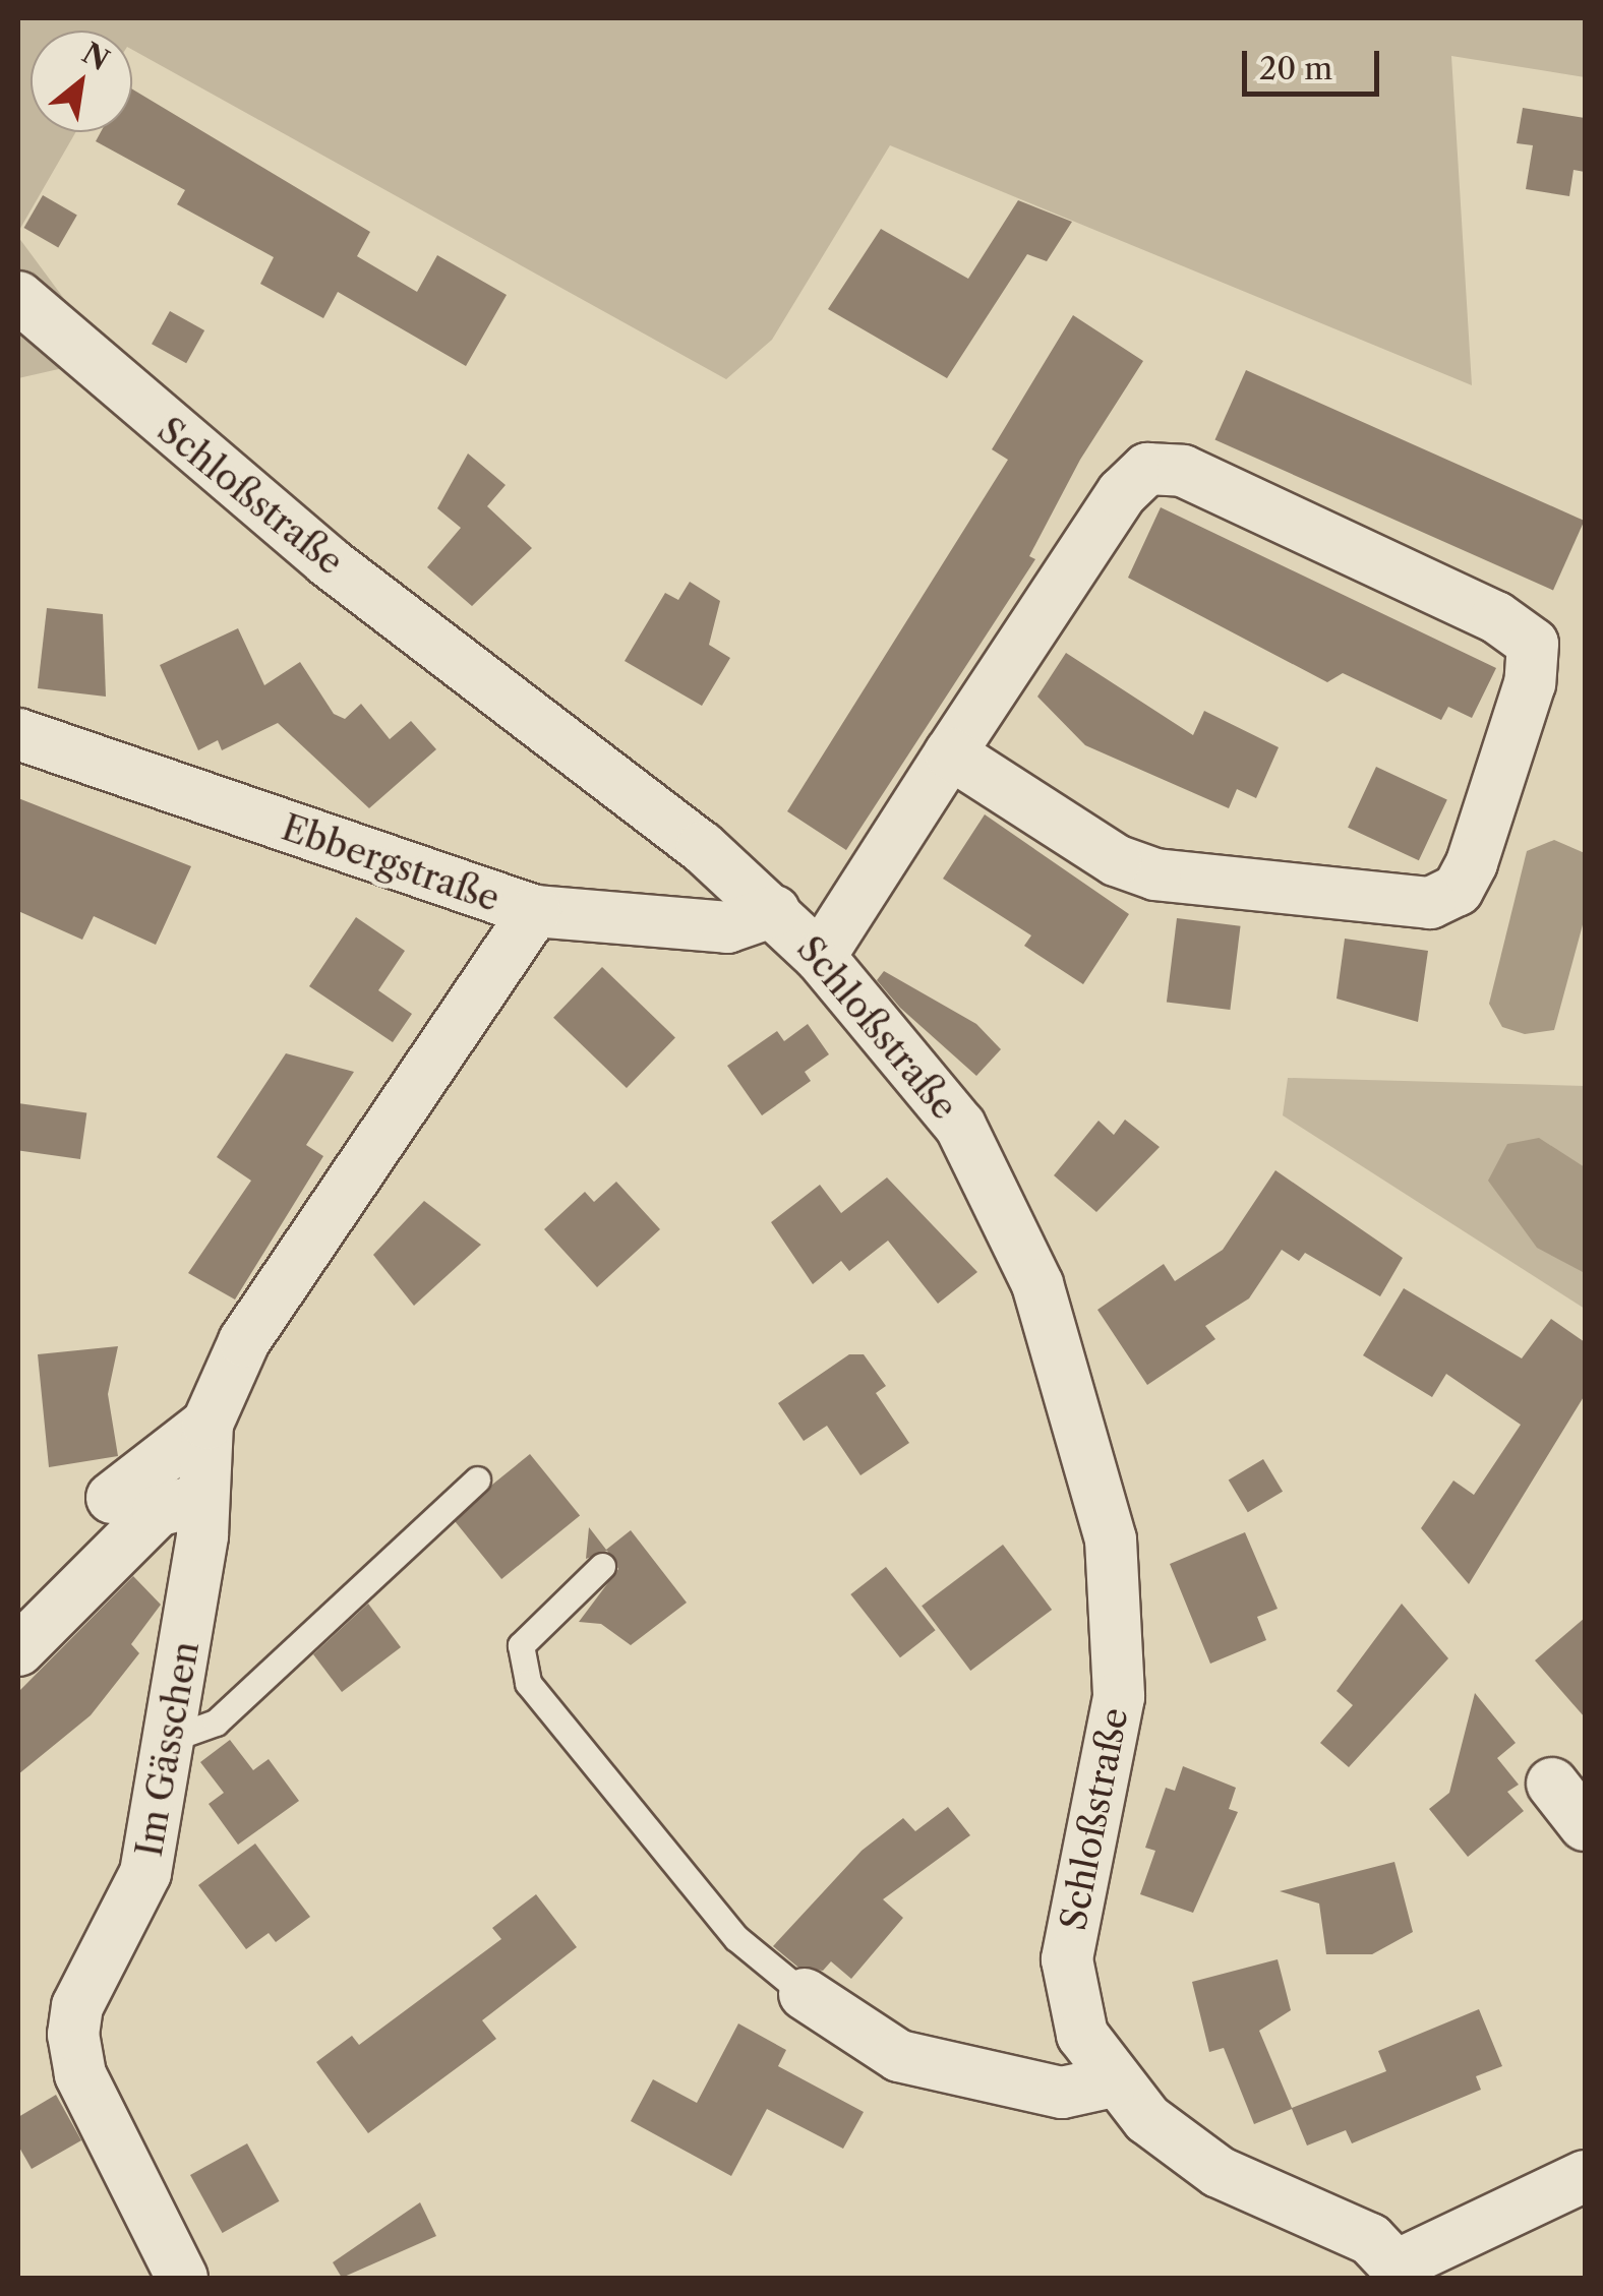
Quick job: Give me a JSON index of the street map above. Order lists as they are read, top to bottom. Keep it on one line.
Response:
{"streets":{"street":["Schloßstraße","Ebbergstraße","Im Gässchen"]},"crossings":[["Schloßstraße","Ebbergstraße"],["Ebbergstraße","Im Gässchen"]],"scale_bar":"20 m","north":"top right"}
